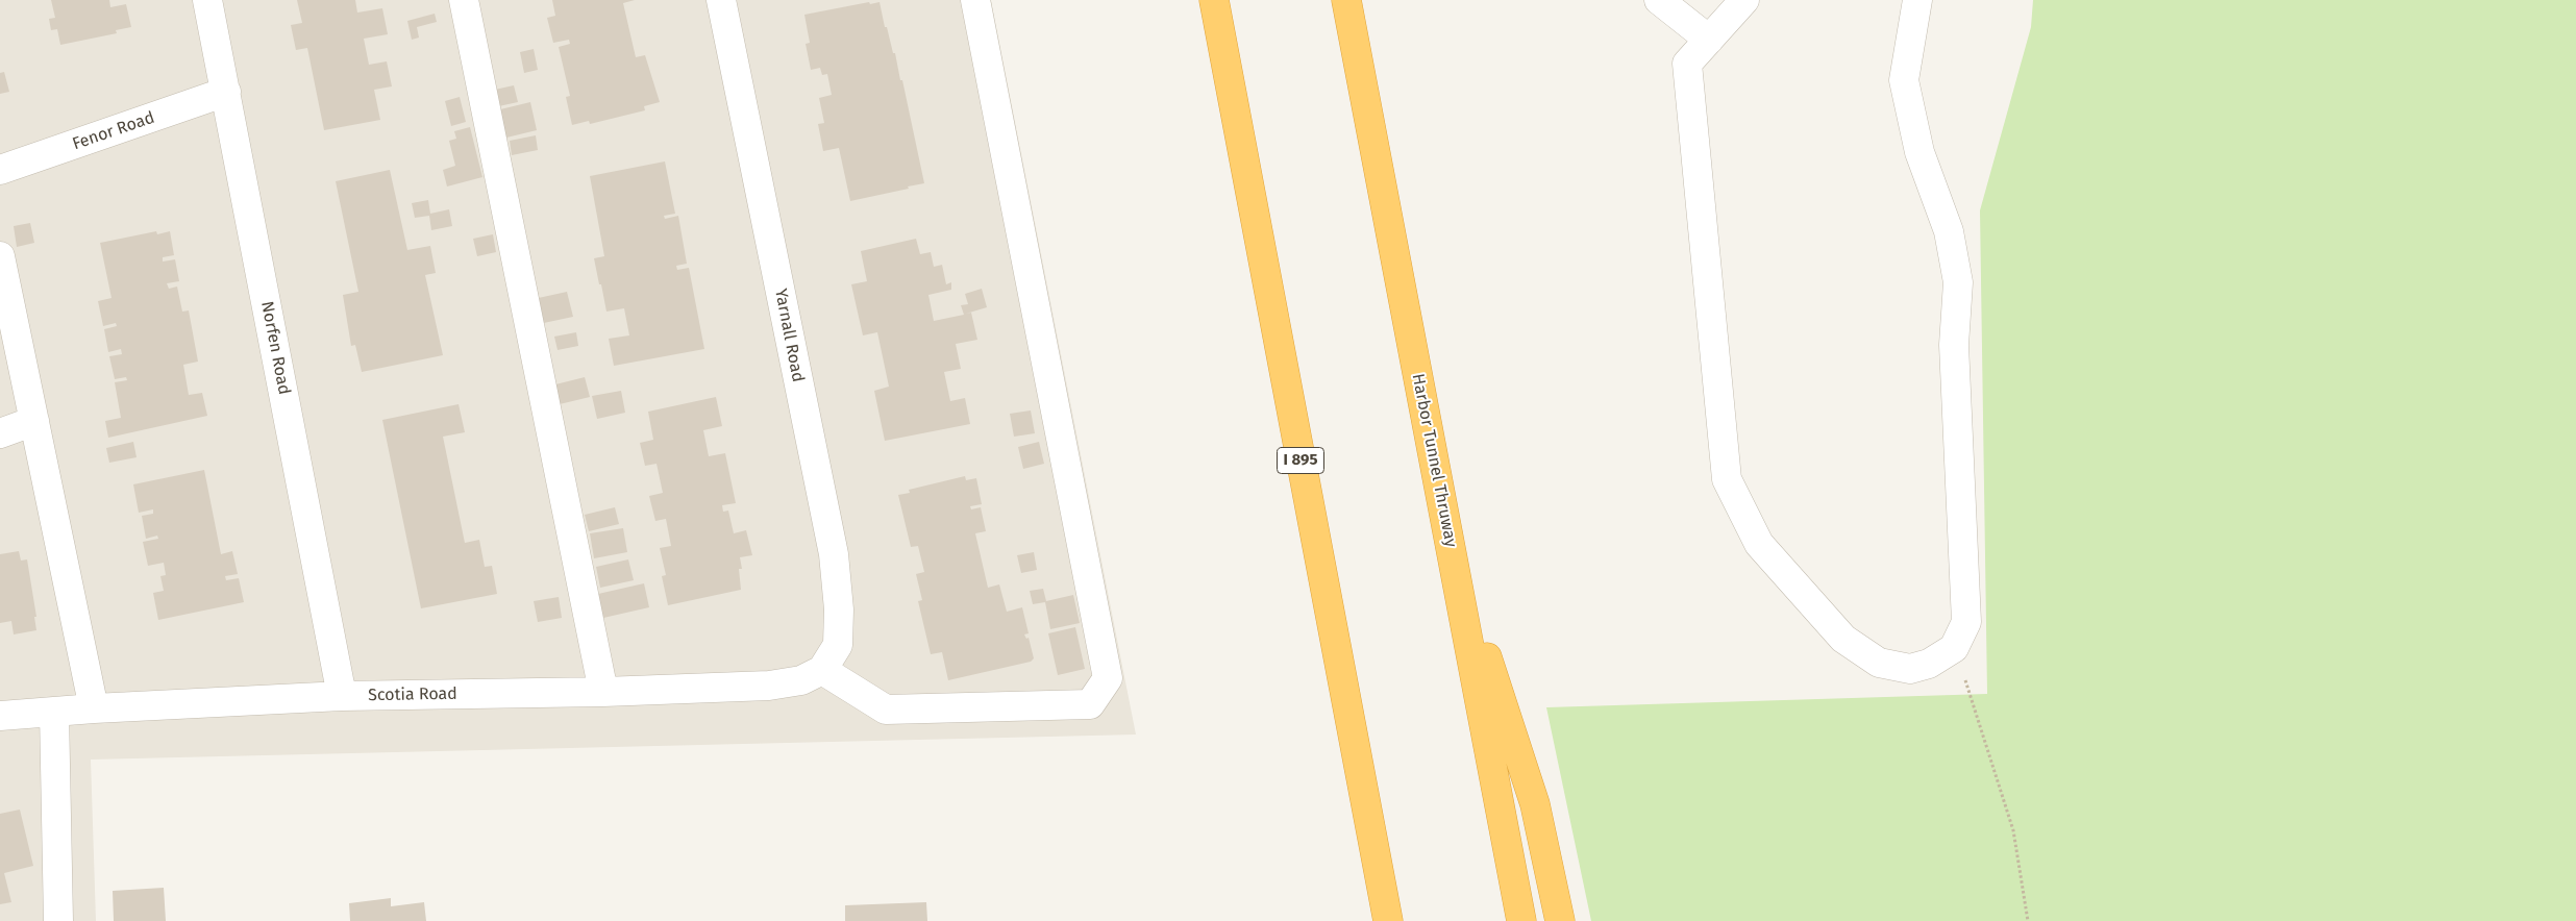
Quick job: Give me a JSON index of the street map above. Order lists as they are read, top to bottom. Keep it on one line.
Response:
{"streets":{"highway":["I 895","Harbor Tunnel Thruway"],"street":["Fenor Road","Yarnall Road","Norfen Road","Scotia Road"]},"crossings":[["Fenor Road","Norfen Road"],["Yarnall Road","Scotia Road"],["Norfen Road","Scotia Road"]]}
